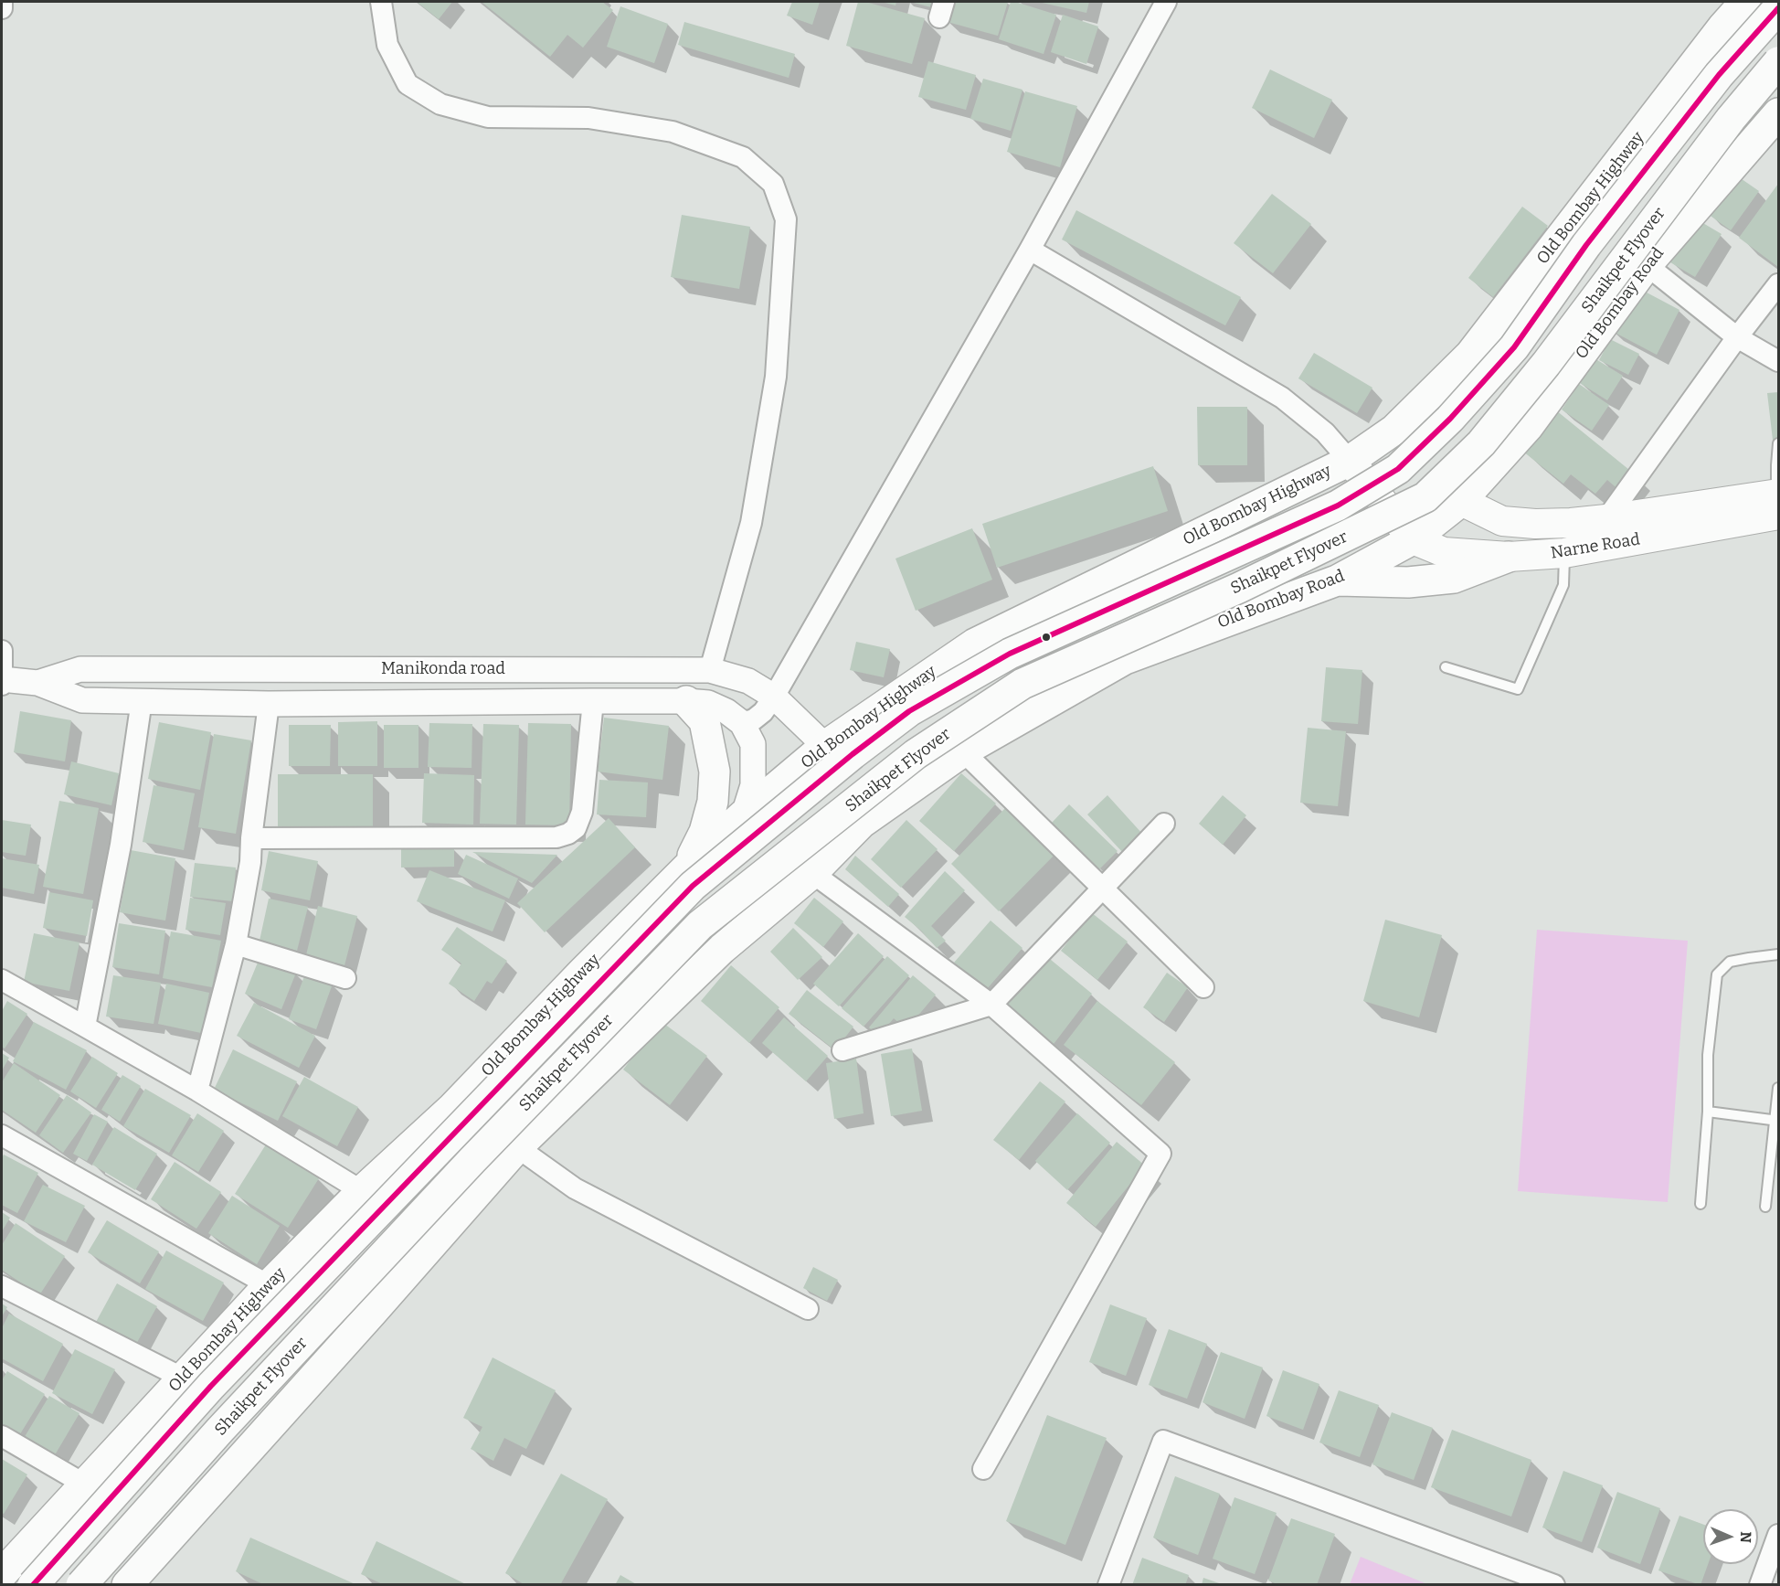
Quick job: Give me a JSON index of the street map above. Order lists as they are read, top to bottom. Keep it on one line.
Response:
{"streets":{"main road":["Old Bombay Highway","Shaikpet Flyover","Old Bombay Road","Narne Road"],"street":["Manikonda road"]},"crossings":[["Old Bombay Highway","Manikonda road"],["Old Bombay Road","Narne Road"]],"north":"right"}
